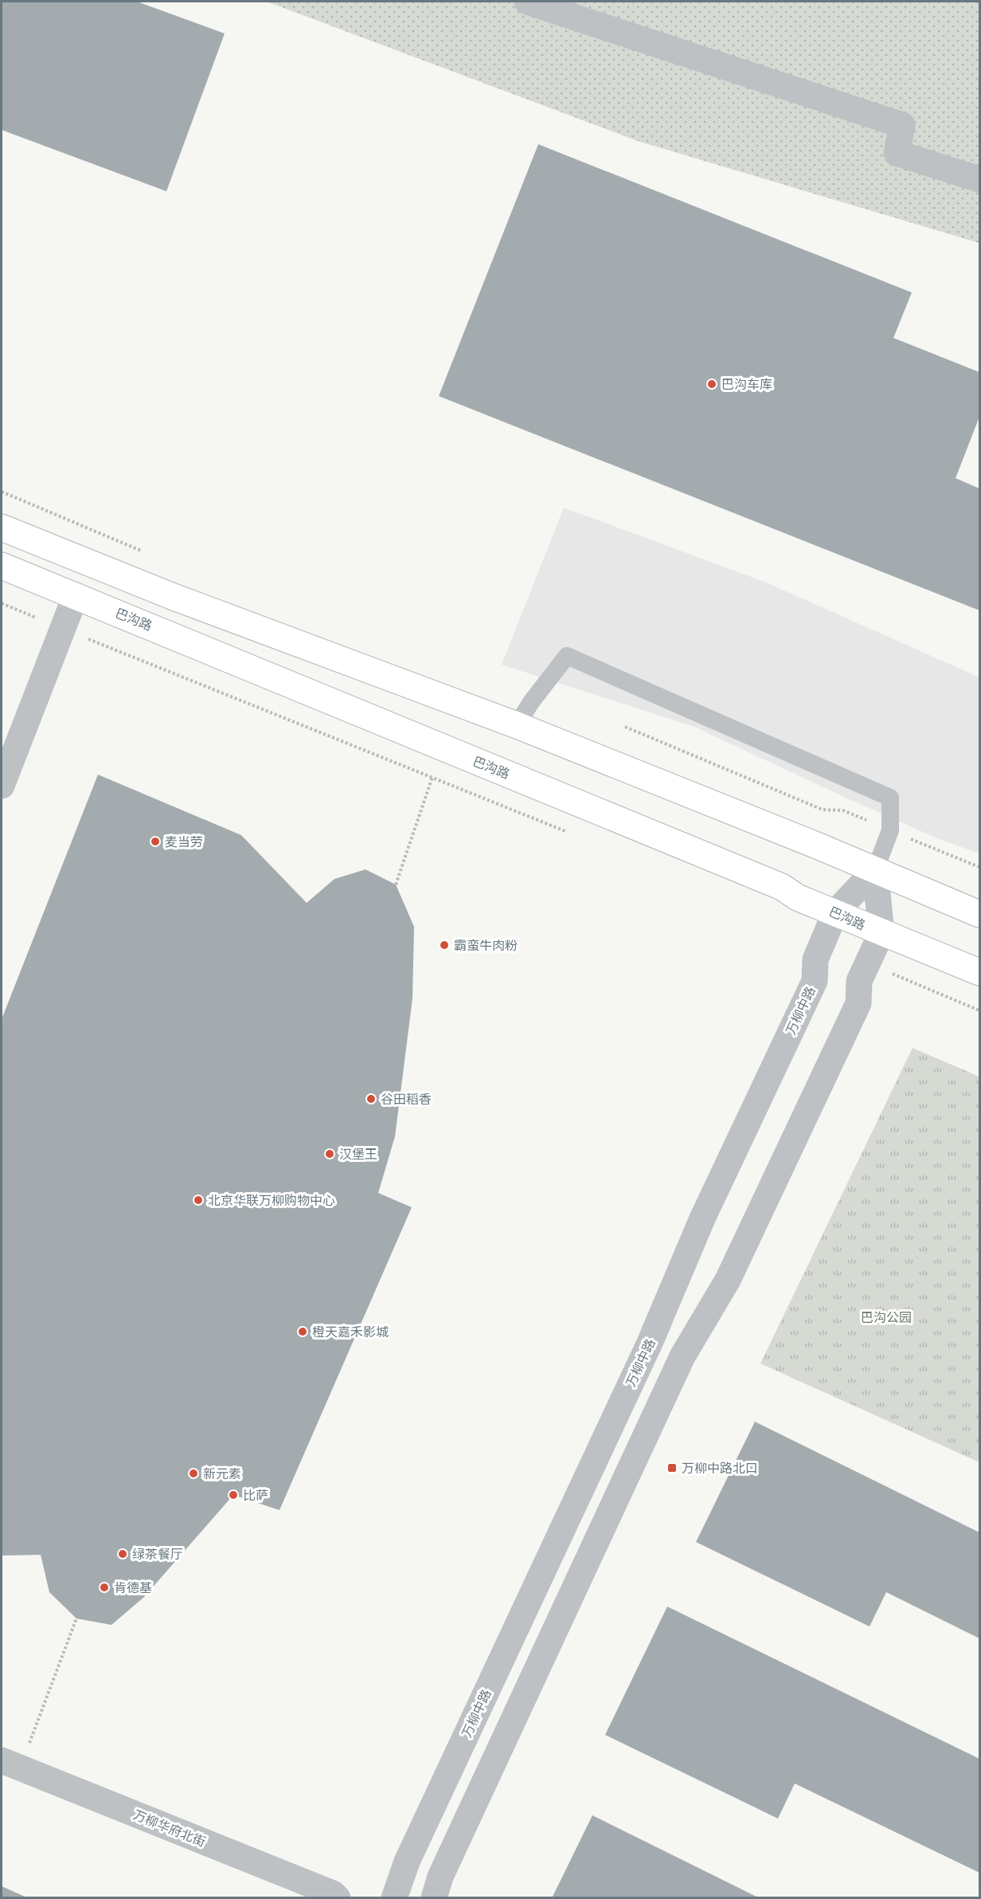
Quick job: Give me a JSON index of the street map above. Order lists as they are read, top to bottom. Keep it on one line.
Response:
{"streets":{"main road":["巴沟路"],"street":["万柳中路","万柳华府北街"]},"crossings":[["巴沟路","万柳中路"]],"parks":["巴沟公园"],"places":{"other":["巴沟车库","麦当劳","霸蛮牛肉粉","谷田稻香","汉堡王","北京华联万柳购物中心","橙天嘉禾影城","新元素","比萨","绿茶餐厅","肯德基"],"transit":["万柳中路北口"]}}
